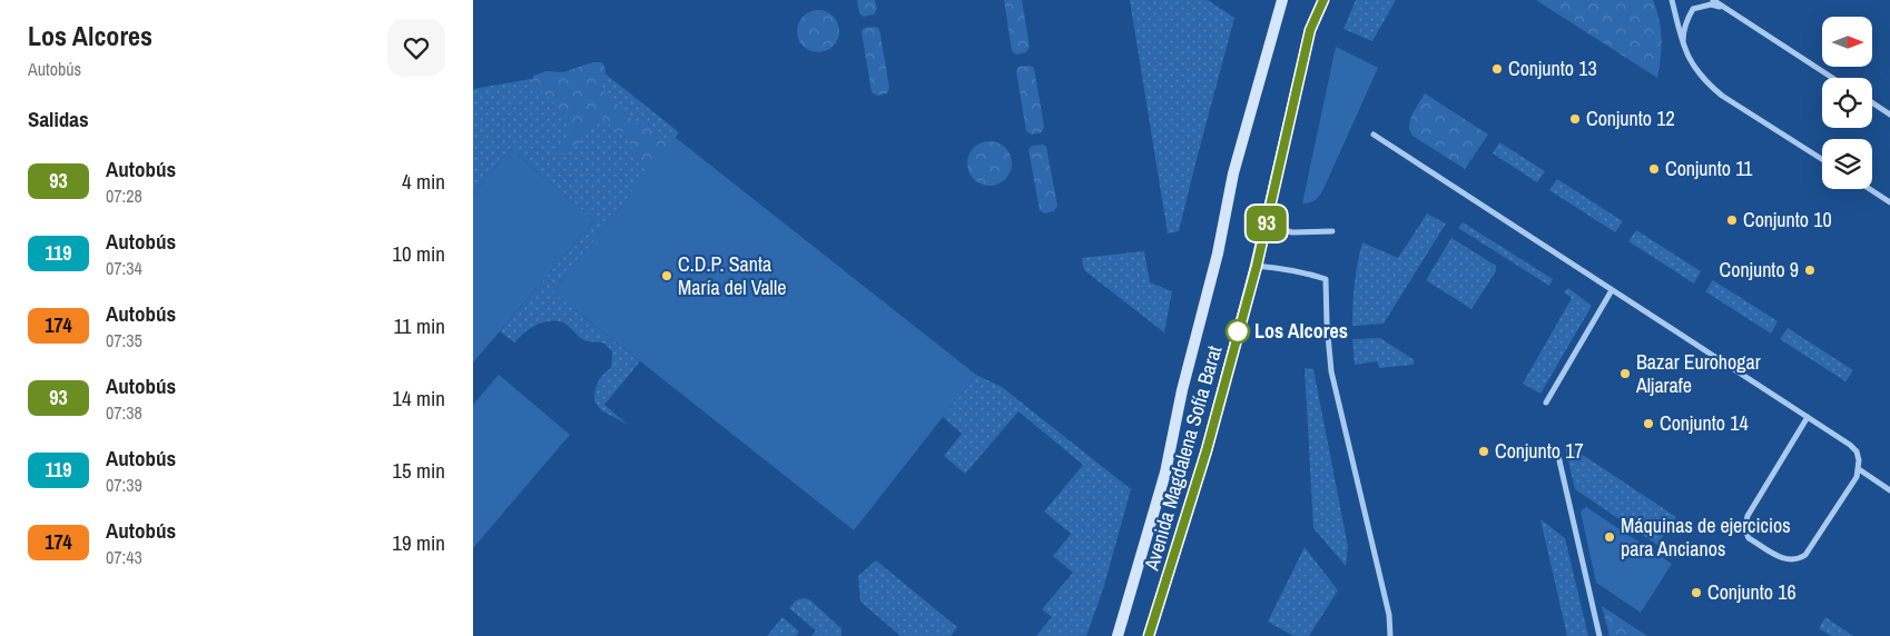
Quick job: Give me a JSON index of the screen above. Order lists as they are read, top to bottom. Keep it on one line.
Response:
{"streets":{"street":["Avenida Magdalena Sofía Barat"]},"places":["Conjunto 13","Conjunto 12","Conjunto 11","Conjunto 10","Conjunto 9","C.D.P. Santa María del Valle","Los Alcores","Bazar Eurohogar Aljarafe","Conjunto 14","Conjunto 17","Máquinas de ejercicios para Ancianos","Conjunto 16"],"lines":["bus line 93"],"north":"right","page":{"heading":[["Los Alcores","Autobús"],"Salidas"],"on_map":"93","list":[{"mark":"93","name":"Autobús","note":"07:28","value":"4 min"},{"mark":"119","name":"Autobús","note":"07:34","value":"10 min"},{"mark":"174","name":"Autobús","note":"07:35","value":"11 min"},{"mark":"93","name":"Autobús","note":"07:38","value":"14 min"},{"mark":"119","name":"Autobús","note":"07:39","value":"15 min"},{"mark":"174","name":"Autobús","note":"07:43","value":"19 min"}]}}
